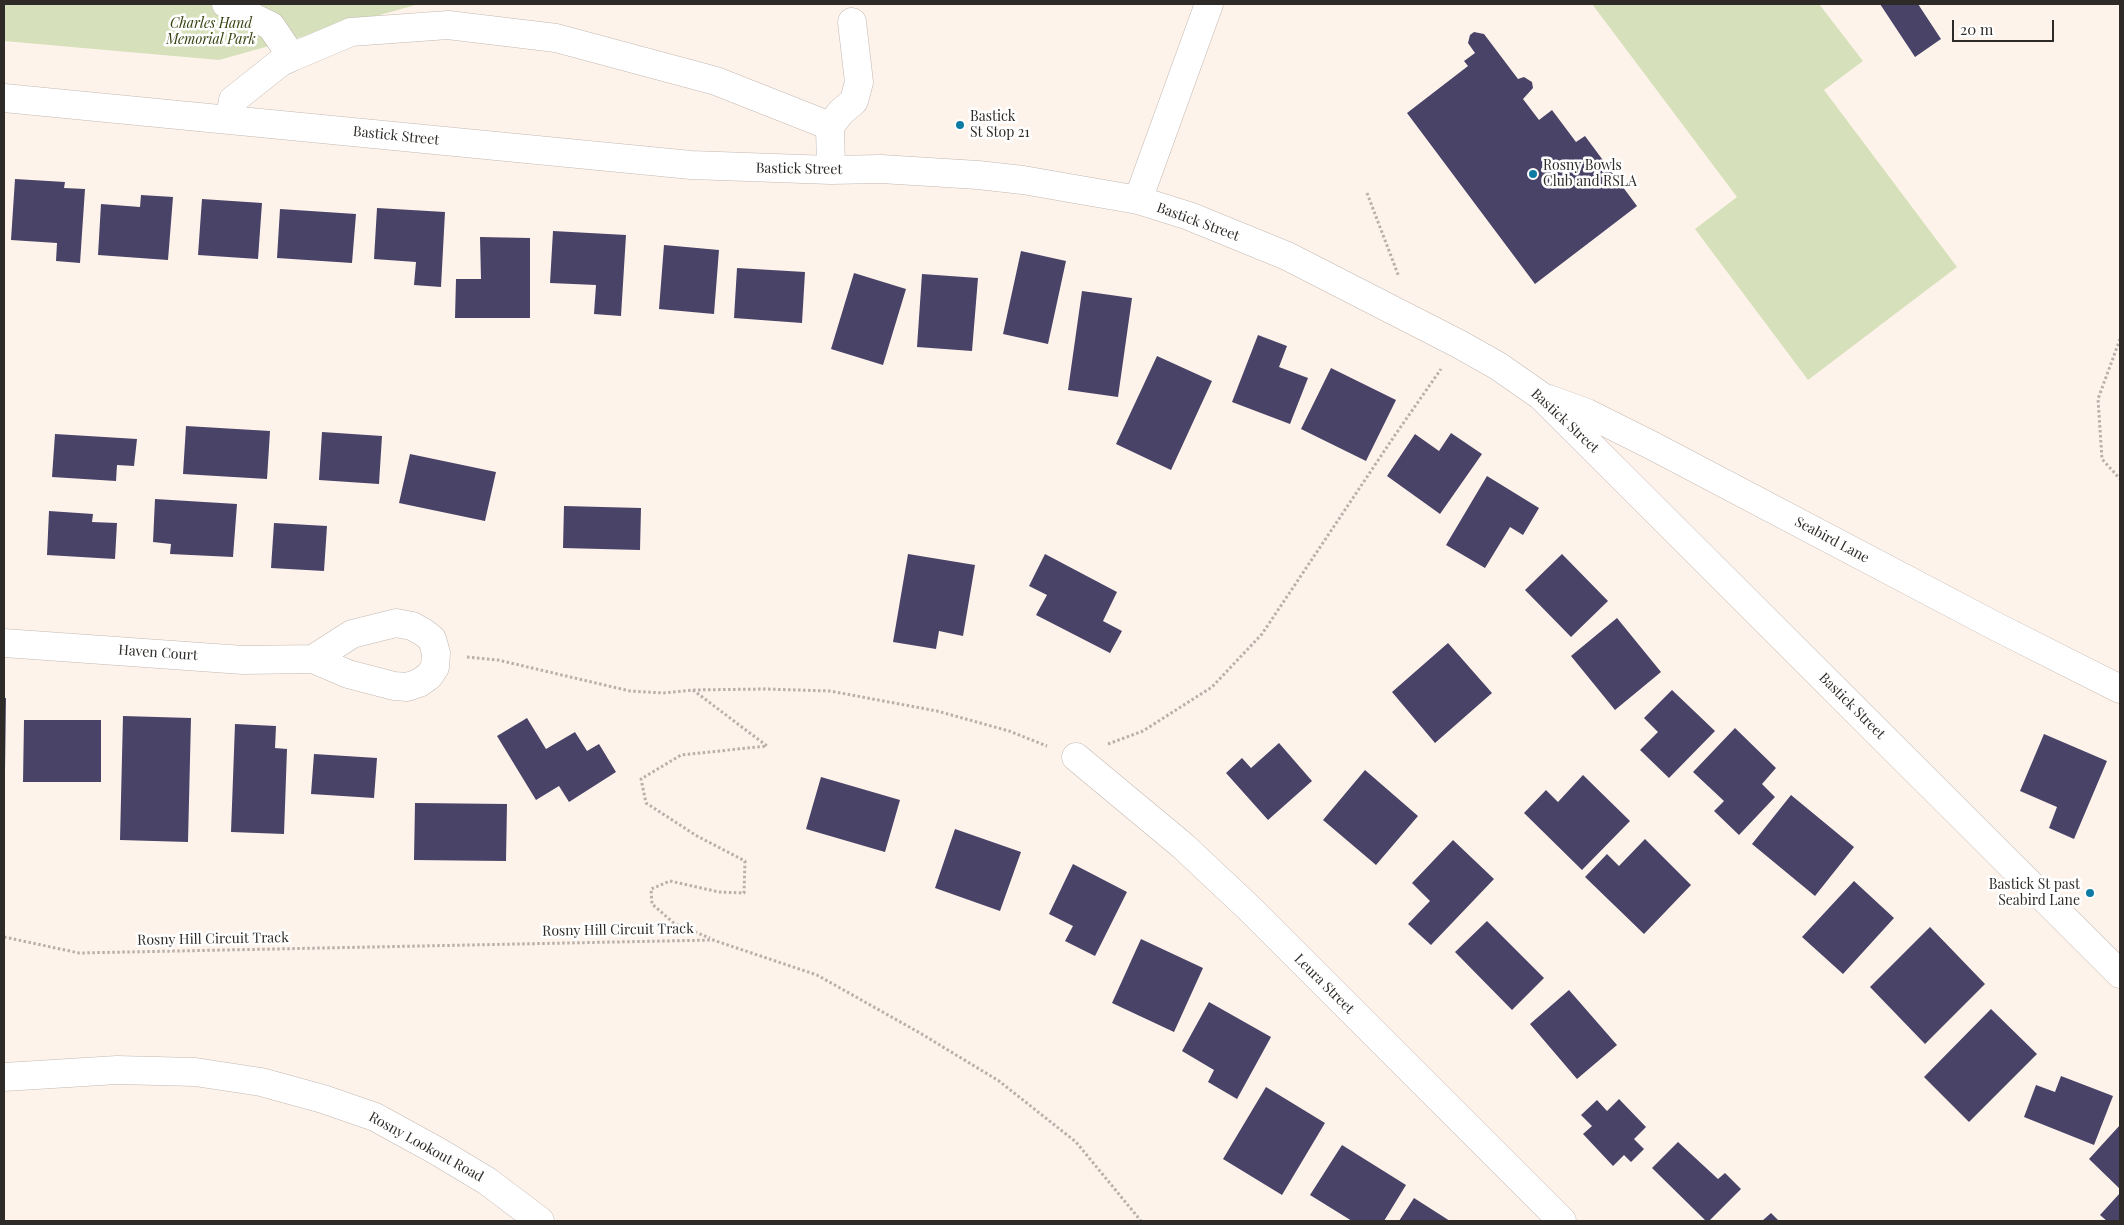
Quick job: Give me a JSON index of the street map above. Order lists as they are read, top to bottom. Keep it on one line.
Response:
{"streets":{"street":["Bastick Street","Seabird Lane","Haven Court","Leura Street","Rosny Lookout Road"],"path":["Rosny Hill Circuit Track"]},"crossings":[["Bastick Street","Seabird Lane"]],"parks":["Charles Hand Memorial Park"],"places":["Bastick St Stop 21","Rosny Bowls Club and RSLA","Bastick St past Seabird Lane"],"scale_bar":"20 m"}
